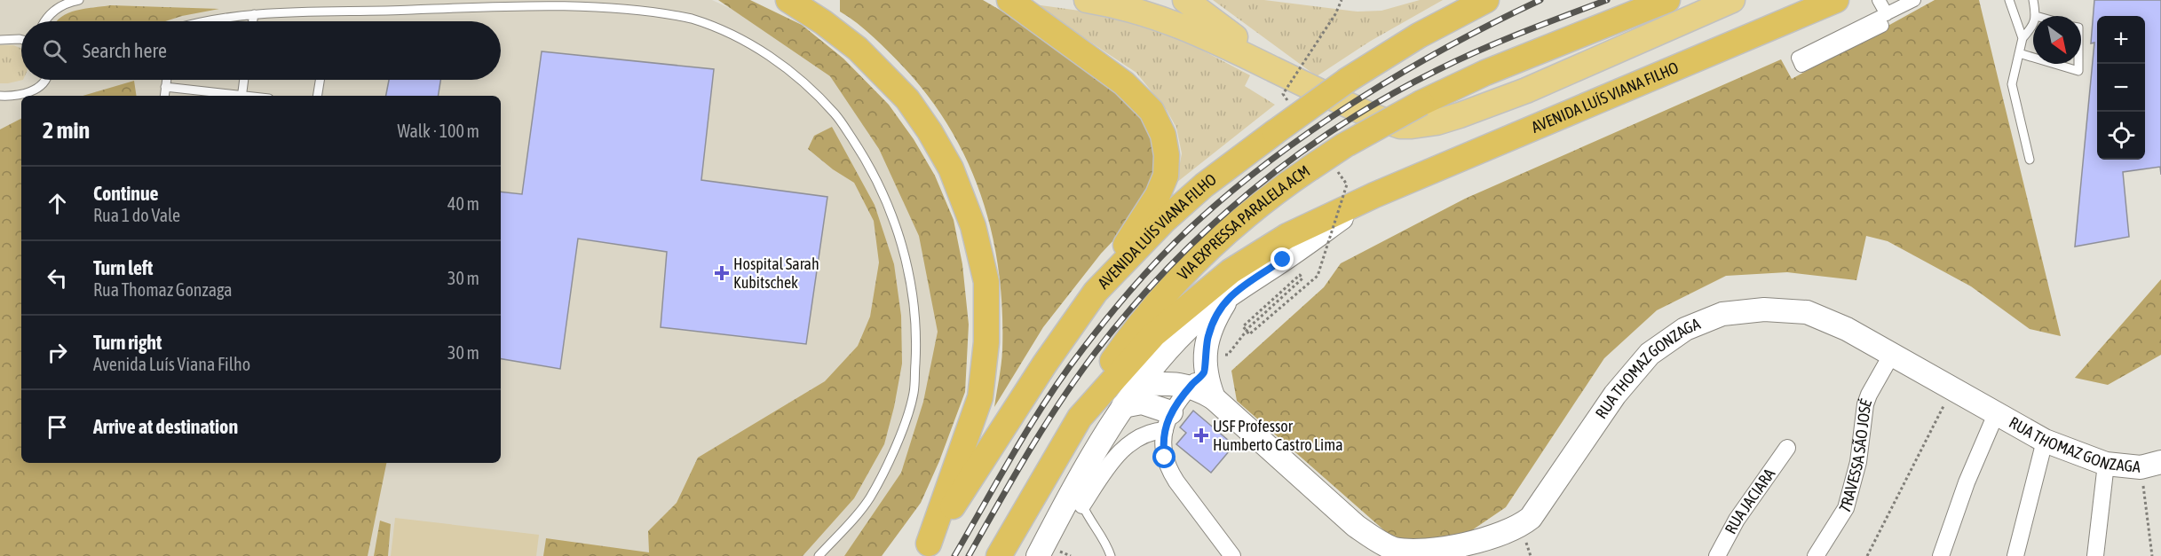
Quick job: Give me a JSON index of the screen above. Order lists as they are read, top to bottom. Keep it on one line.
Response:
{"streets":{"highway":["AVENIDA LUÍS VIANA FILHO","VIA EXPRESSA PARALELA ACM"],"main road":["RUA THOMAZ GONZAGA"],"street":["TRAVESSA SÃO JOSÉ","RUA JACIARA"]},"crossings":[["AVENIDA LUÍS VIANA FILHO","VIA EXPRESSA PARALELA ACM"],["AVENIDA LUÍS VIANA FILHO","RUA THOMAZ GONZAGA"],["RUA THOMAZ GONZAGA","TRAVESSA SÃO JOSÉ"]],"places":{"health":["Hospital Sarah Kubitschek","USF Professor Humberto Castro Lima"]},"north":"bottom right","page":{"map_buttons":["+","−"],"search":"Search here","heading":["2 min","Walk · 100 m"],"list":[["Continue","Rua 1 do Vale","40 m"],["Turn left","Rua Thomaz Gonzaga","30 m"],["Turn right","Avenida Luís Viana Filho","30 m"],"Arrive at destination"]}}
